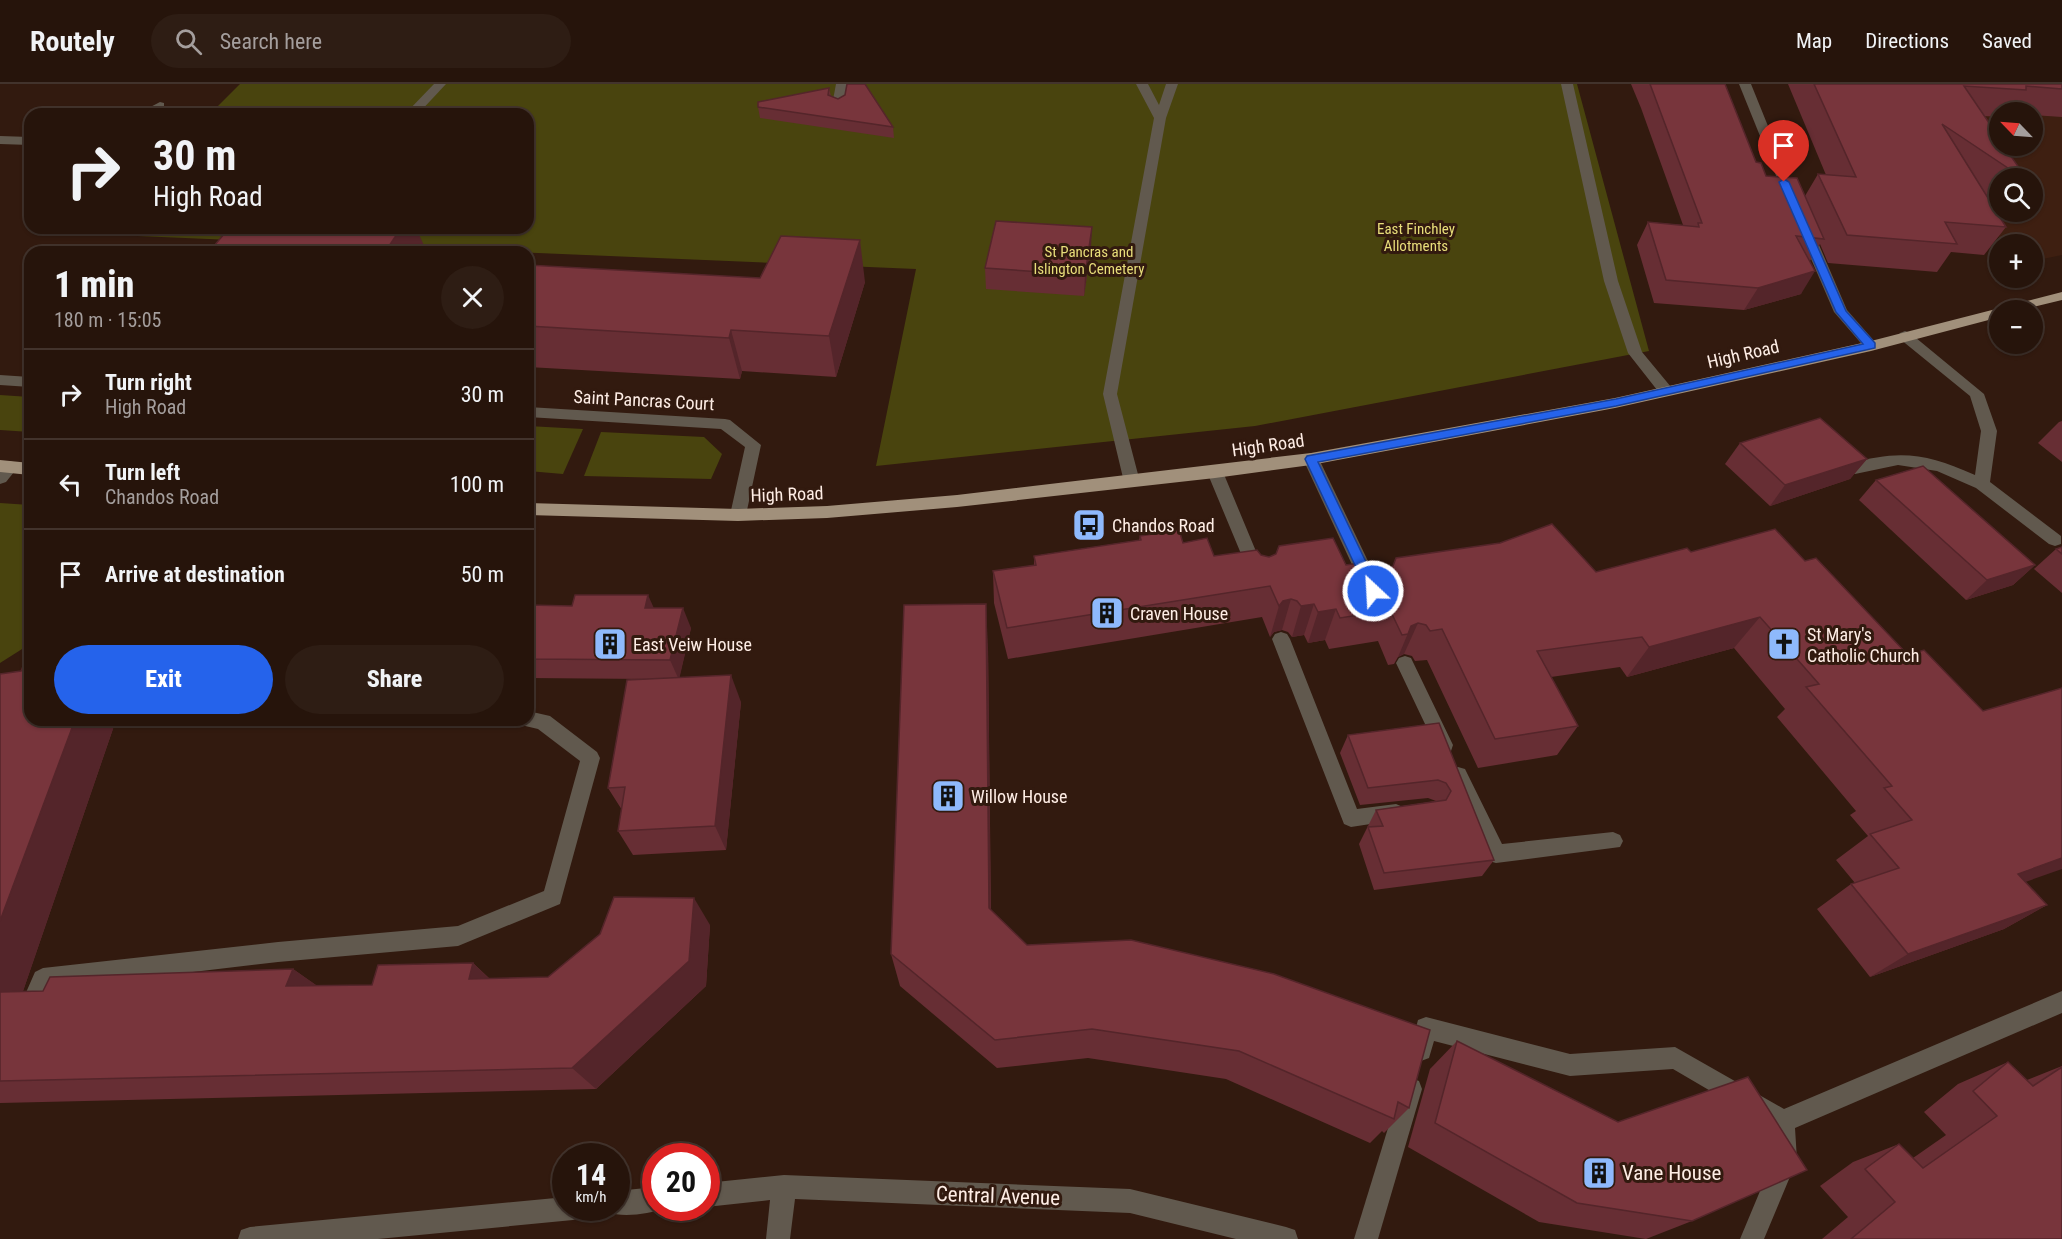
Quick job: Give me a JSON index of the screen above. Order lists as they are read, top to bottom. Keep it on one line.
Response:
{"streets":{"main road":["High Road"],"street":["Saint Pancras Court","Central Avenue"]},"crossings":[["High Road","Saint Pancras Court"]],"parks":["East Finchley Allotments","St Pancras and Islington Cemetery"],"places":{"bus stop":["Chandos Road"],"building":["Craven House","East Veiw House","Willow House","Vane House"],"church":["St Mary's Catholic Church"]},"north":"top left","page":{"header":"Routely","search":"Search here","nav":["Map","Directions","Saved"],"map_buttons":["+","−"],"turn":["30 m","High Road"],"heading":["1 min","180 m · 15:05"],"list":[{"name":"Turn right","note":"High Road","value":"30 m"},{"name":"Turn left","note":"Chandos Road","value":"100 m"},{"name":"Arrive at destination","value":"50 m"}],"buttons":["Exit","Share"],"speed":"14 km/h","limit":"20"}}
